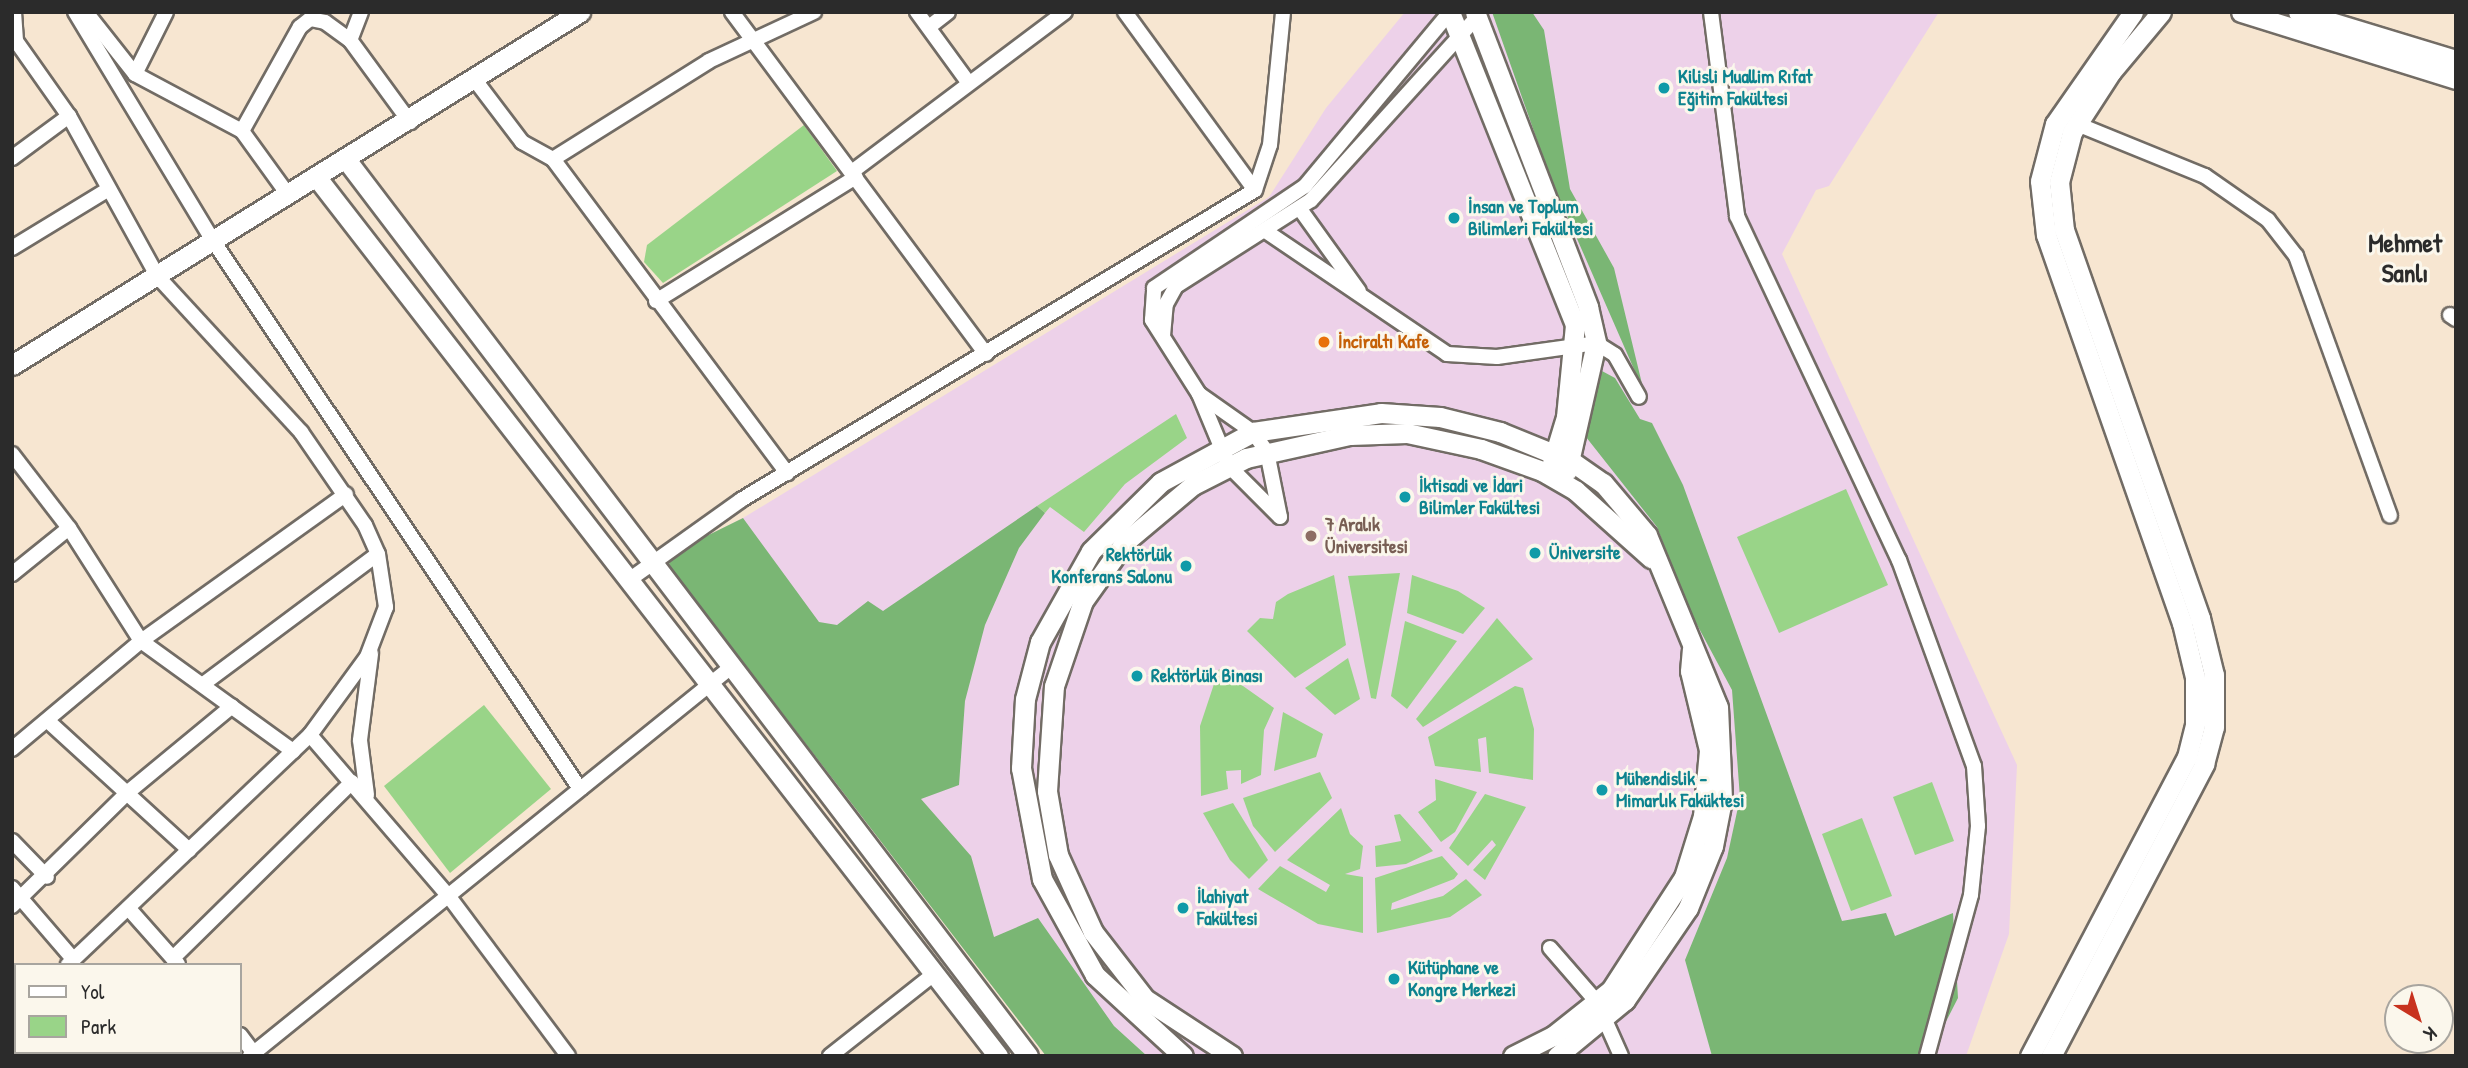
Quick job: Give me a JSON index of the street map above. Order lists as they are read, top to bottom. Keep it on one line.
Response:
{"districts":["Mehmet Sanlı"],"places":["Kilisli Muallim Rıfat Eğitim Fakültesi","İnsan ve Toplum Bilimleri Fakültesi","İnciraltı Kafe","İktisadi ve İdari Bilimler Fakültesi","7 Aralık Üniversitesi","Üniversite","Rektörlük Konferans Salonu","Rektörlük Binası","Mühendislik - Mimarlık Faküktesi","İlahiyat Fakültesi","Kütüphane ve Kongre Merkezi"],"legend":["Yol","Park"],"north":"bottom right"}
